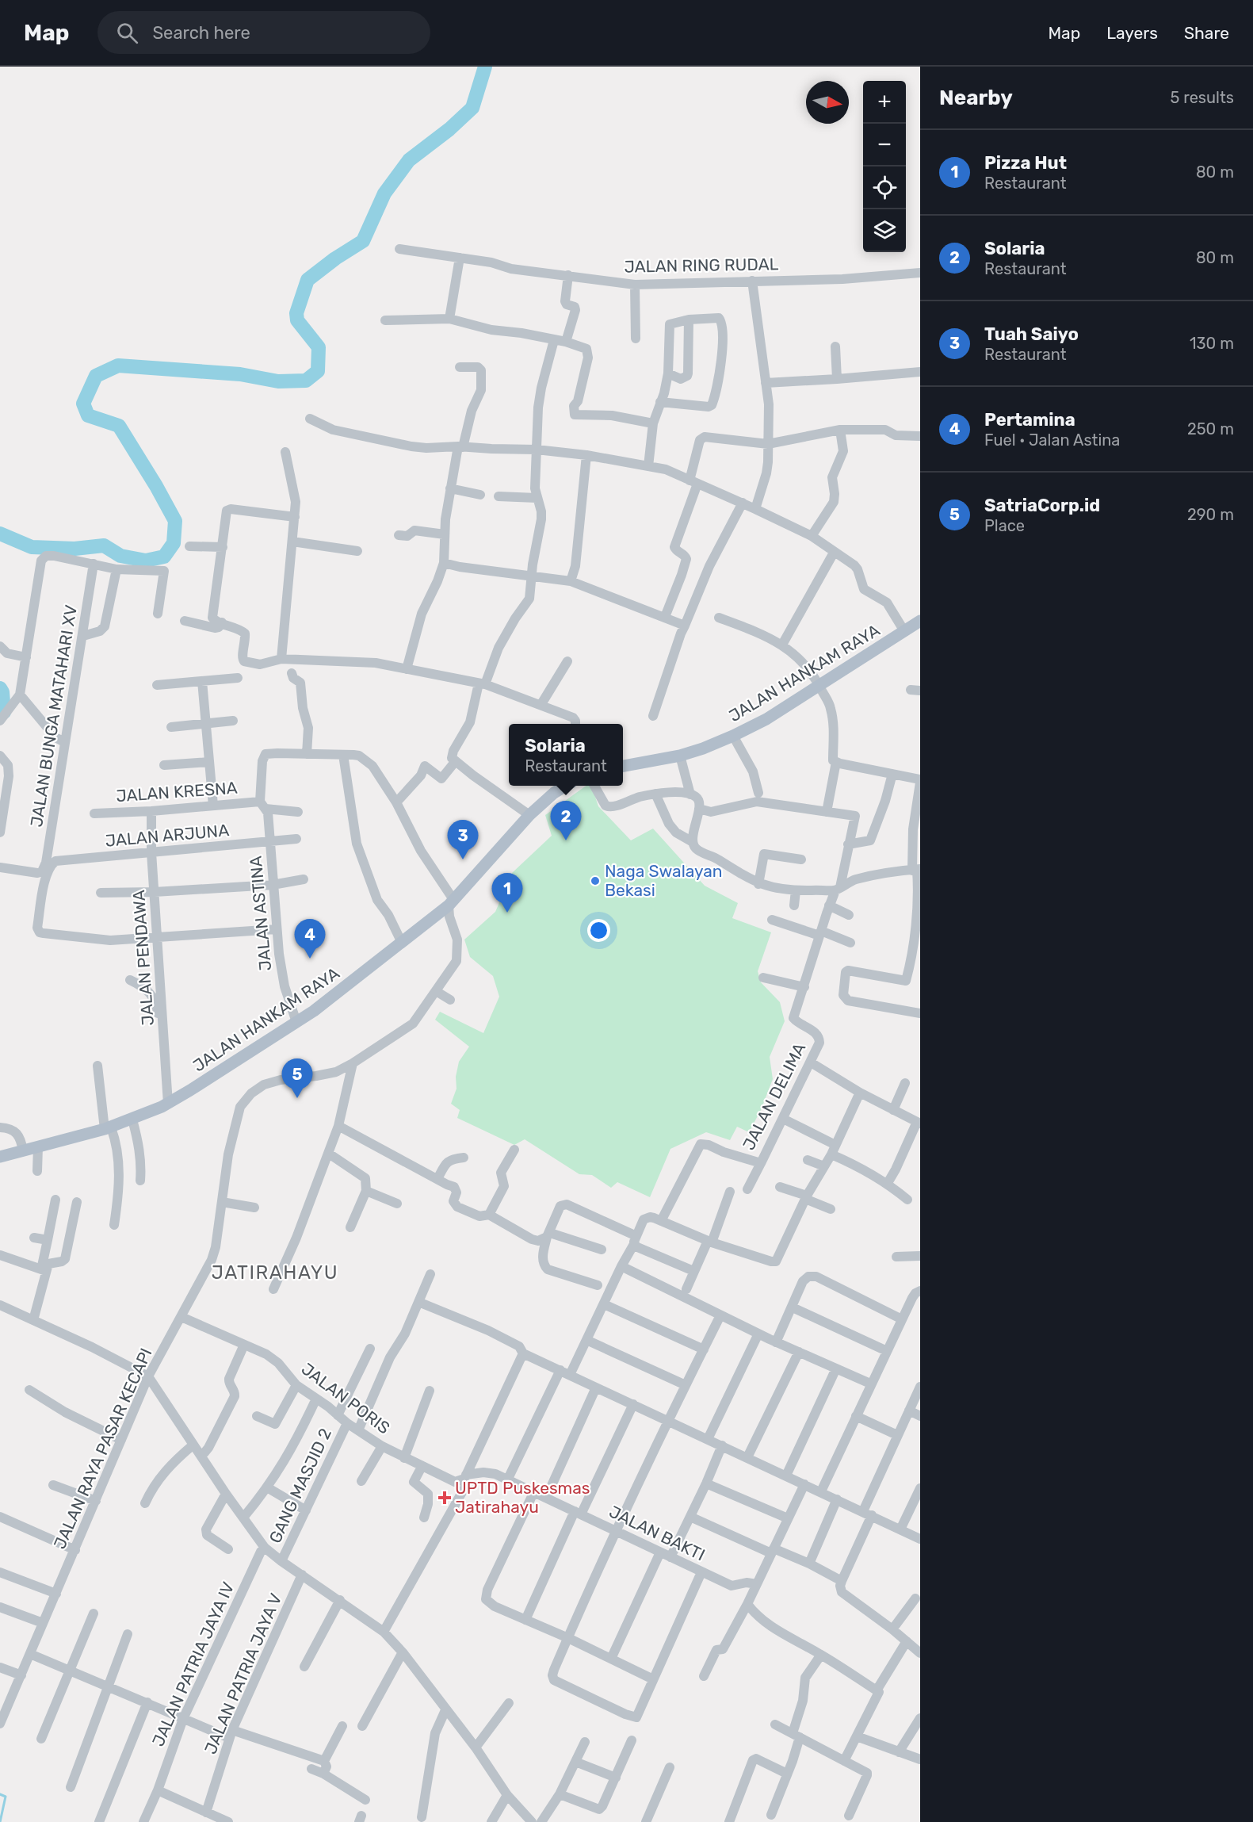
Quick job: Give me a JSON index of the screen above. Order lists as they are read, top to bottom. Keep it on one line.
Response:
{"streets":{"main road":["JALAN HANKAM RAYA"],"street":["JALAN RING RUDAL","JALAN BUNGA MATAHARI XV","JALAN KRESNA","JALAN ARJUNA","JALAN ASTINA","JALAN PENDAWA","JALAN DELIMA","JALAN PORIS","JALAN RAYA PASAR KECAPI","GANG MASJID 2","JALAN BAKTI","JALAN PATRIA JAYA IV","JALAN PATRIA JAYA V"]},"crossings":[["JALAN HANKAM RAYA","JALAN ASTINA"],["JALAN HANKAM RAYA","JALAN PENDAWA"],["JALAN HANKAM RAYA","JALAN RAYA PASAR KECAPI"],["JALAN BUNGA MATAHARI XV","JALAN ARJUNA"],["JALAN BUNGA MATAHARI XV","JALAN PENDAWA"],["JALAN KRESNA","JALAN ASTINA"],["JALAN KRESNA","JALAN PENDAWA"],["JALAN ARJUNA","JALAN ASTINA"],["JALAN ARJUNA","JALAN PENDAWA"],["JALAN ASTINA","JALAN RAYA PASAR KECAPI"],["JALAN PORIS","JALAN RAYA PASAR KECAPI"],["JALAN PORIS","GANG MASJID 2"],["JALAN PORIS","JALAN BAKTI"]],"districts":["JATIRAHAYU"],"places":{"other":["Naga Swalayan Bekasi"],"health":["UPTD Puskesmas Jatirahayu"]},"north":"right","page":{"header":"Map","search":"Search here","nav":["Map","Layers","Share"],"heading":["Nearby","5 results"],"map_buttons":["+","−"],"list":[{"mark":"1","name":"Pizza Hut","note":"Restaurant","value":"80 m"},{"mark":"2","name":"Solaria","note":"Restaurant","value":"80 m"},{"mark":"3","name":"Tuah Saiyo","note":"Restaurant","value":"130 m"},{"mark":"4","name":"Pertamina","note":"Fuel · Jalan Astina","value":"250 m"},{"mark":"5","name":"SatriaCorp.id","note":"Place","value":"290 m"}],"popup":["Solaria","Restaurant"],"pins":["2","3","1","4","5"]}}
